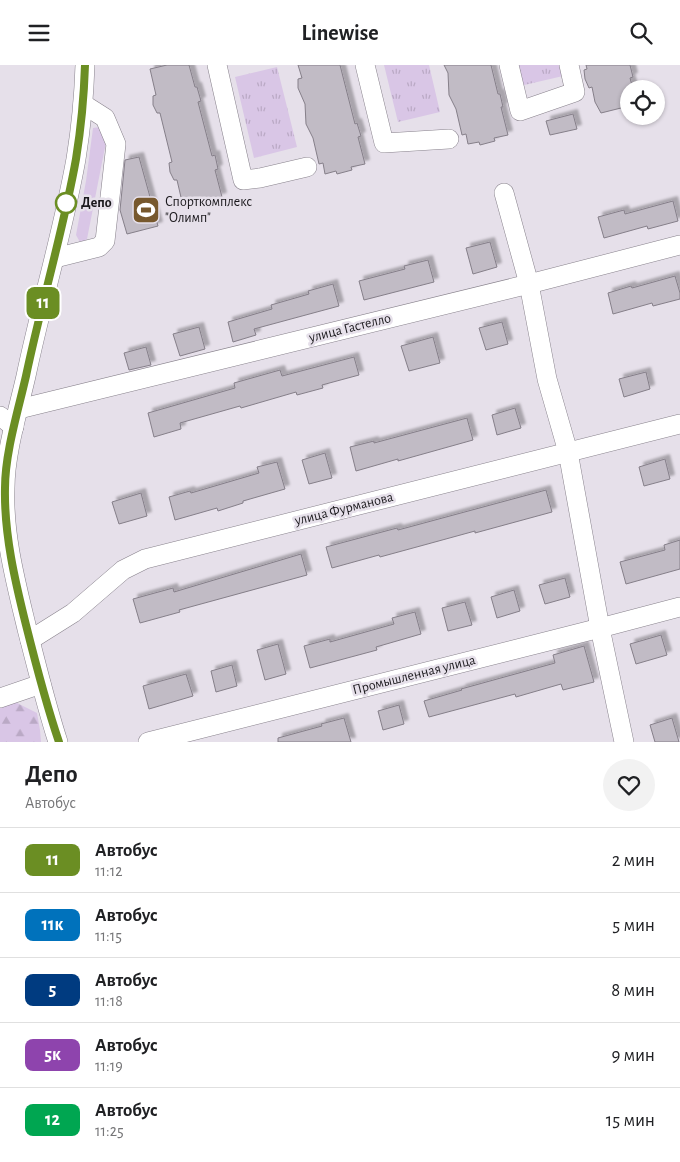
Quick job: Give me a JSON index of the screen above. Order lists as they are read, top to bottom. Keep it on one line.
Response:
{"streets":{"street":["улица Гастелло","улица Фурманова","Промышленная улица"]},"places":{"other":["Депо"],"sports":["Спорткомплекс \"Олимп\""]},"lines":["bus line 11"],"page":{"header":"Linewise","on_map":"11","heading":["Депо","Автобус"],"list":[{"mark":"11","name":"Автобус","note":"11:12","value":"2 мин"},{"mark":"11к","name":"Автобус","note":"11:15","value":"5 мин"},{"mark":"5","name":"Автобус","note":"11:18","value":"8 мин"},{"mark":"5к","name":"Автобус","note":"11:19","value":"9 мин"},{"mark":"12","name":"Автобус","note":"11:25","value":"15 мин"}]}}
